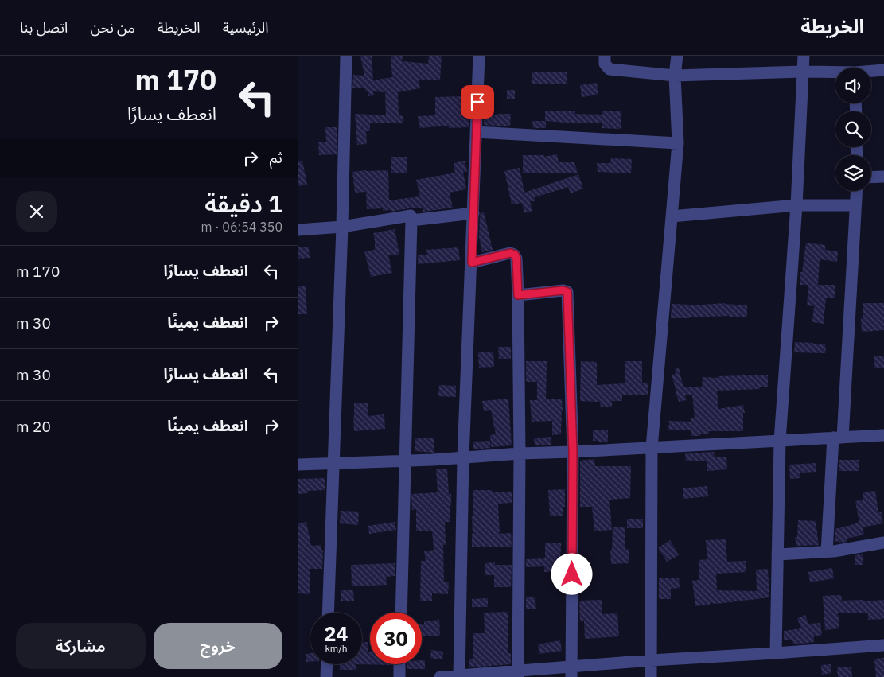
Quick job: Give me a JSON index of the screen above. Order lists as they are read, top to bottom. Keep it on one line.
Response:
{"page":{"header":"الخريطة","nav":["الرئيسية","الخريطة","من نحن","اتصل بنا"],"turn":["170 m","انعطف يسارًا"],"then":"ثم","heading":["1 دقيقة","350 m · 06:54"],"list":[{"name":"انعطف يسارًا","value":"170 m"},{"name":"انعطف يمينًا","value":"30 m"},{"name":"انعطف يسارًا","value":"30 m"},{"name":"انعطف يمينًا","value":"20 m"}],"speed":"24 km/h","limit":"30","buttons":["خروج","مشاركة"]}}
